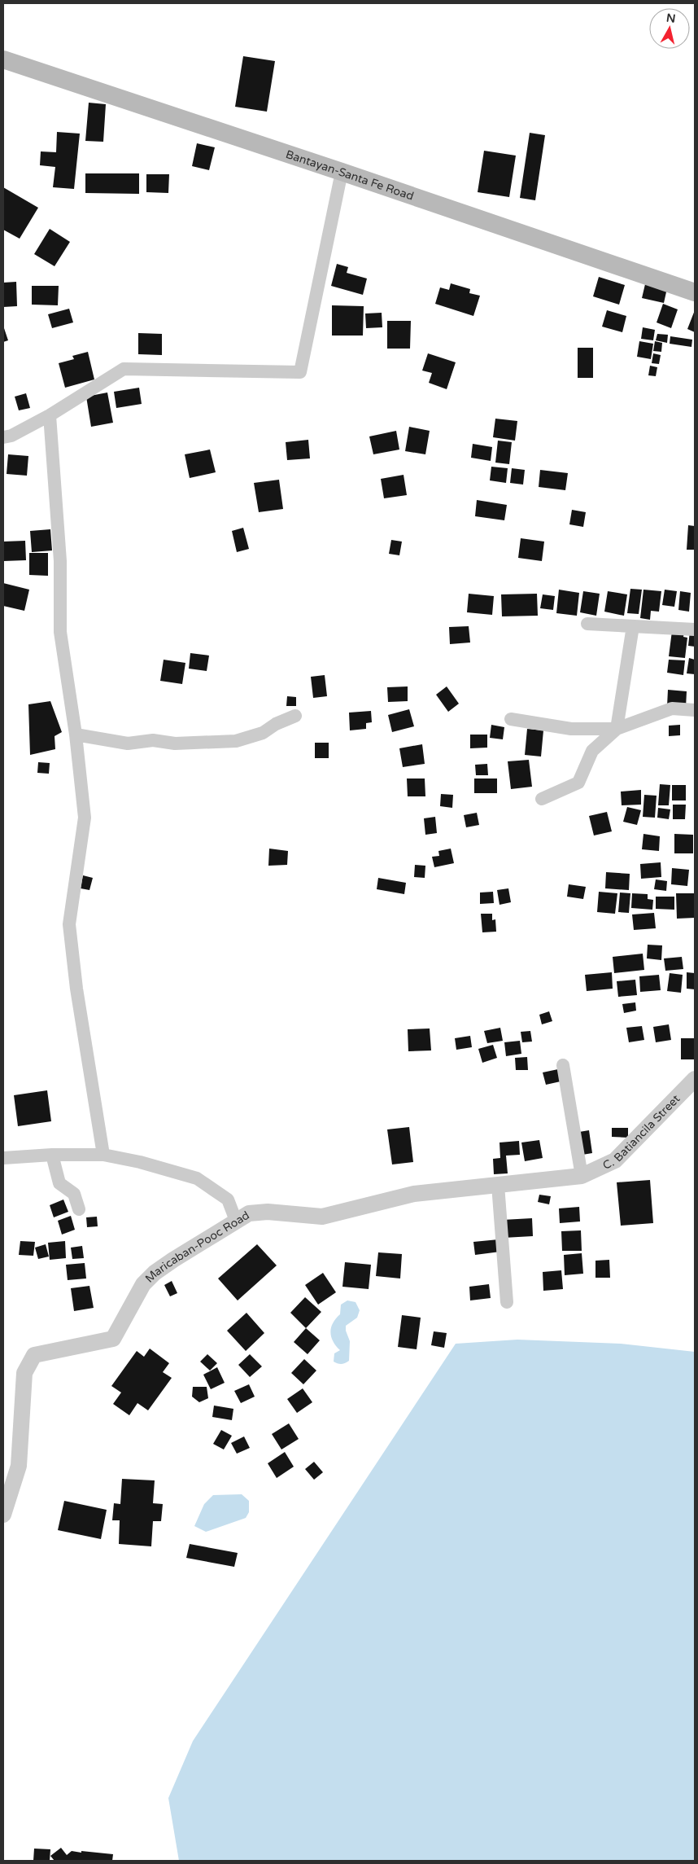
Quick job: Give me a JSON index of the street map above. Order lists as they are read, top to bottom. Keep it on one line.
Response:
{"streets":{"main road":["Bantayan-Santa Fe Road"],"street":["C. Batiancila Street","Maricaban-Pooc Road"]},"crossings":[["C. Batiancila Street","Maricaban-Pooc Road"]],"north":"top"}
